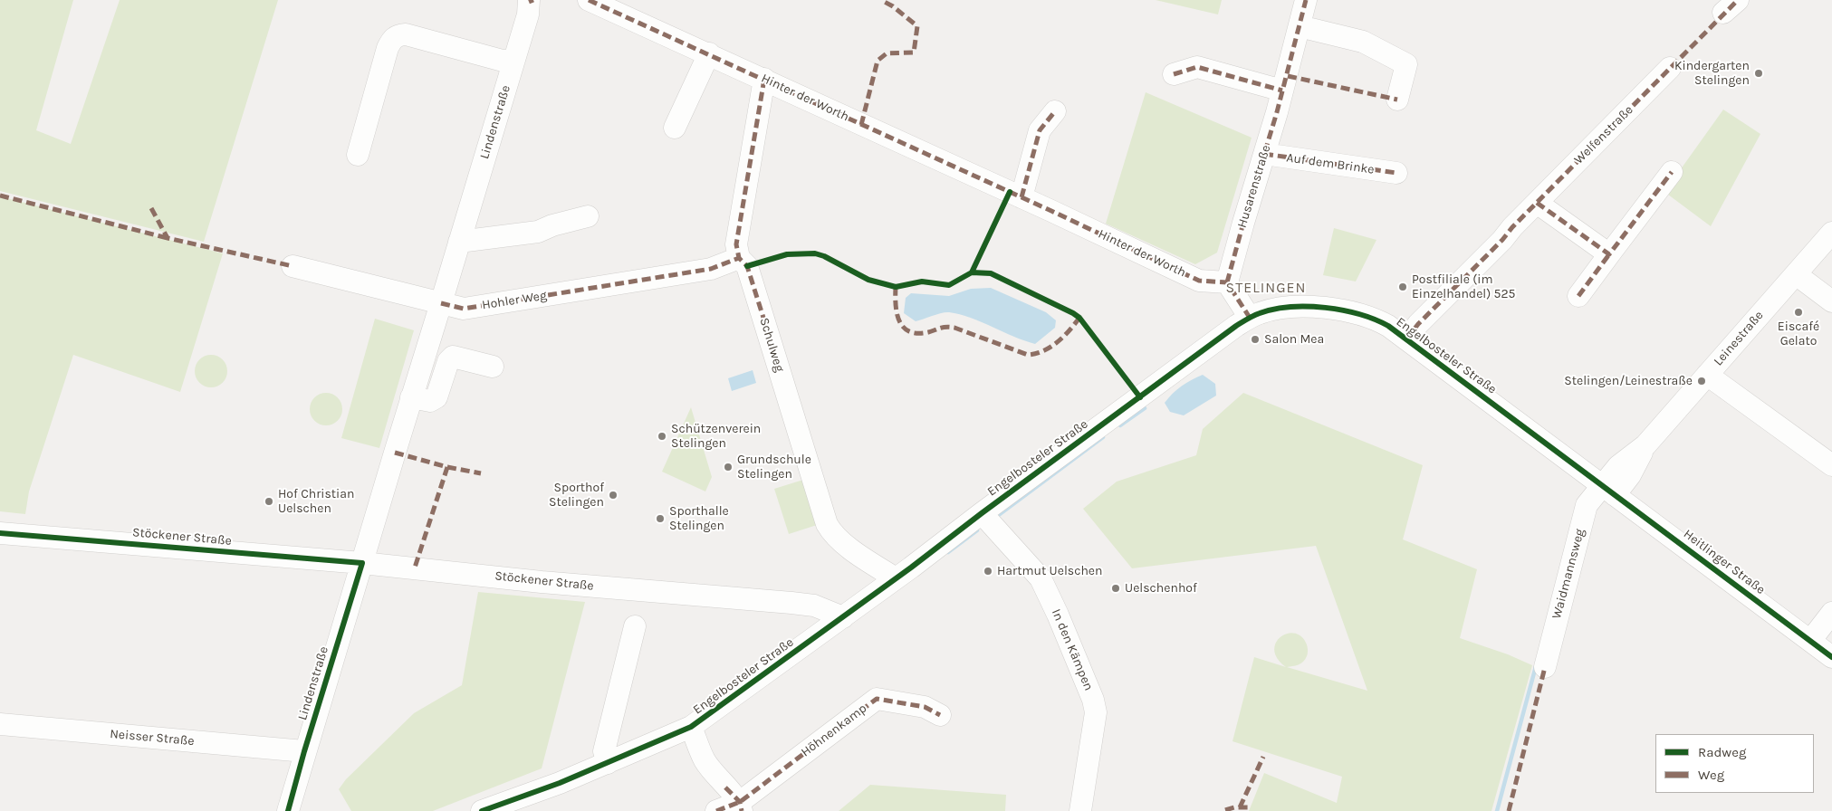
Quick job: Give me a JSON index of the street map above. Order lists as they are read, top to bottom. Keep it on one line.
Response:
{"streets":{"street":["Hinter der Worth","Lindenstraße","Welfenstraße","Auf dem Brinke","Husarenstraße","Hohler Weg","Leinestraße","Schulweg","Engelbosteler Straße","Stöckener Straße","Heitlinger Straße","Waidmannsweg","In den Kämpen","Höhnenkamp","Neisser Straße"]},"crossings":[["Hinter der Worth","Husarenstraße"],["Lindenstraße","Hohler Weg"],["Lindenstraße","Stöckener Straße"],["Lindenstraße","Neisser Straße"],["Welfenstraße","Engelbosteler Straße"],["Auf dem Brinke","Husarenstraße"],["Hohler Weg","Schulweg"],["Leinestraße","Engelbosteler Straße"],["Leinestraße","Heitlinger Straße"],["Leinestraße","Waidmannsweg"],["Schulweg","Engelbosteler Straße"],["Engelbosteler Straße","Stöckener Straße"],["Engelbosteler Straße","Heitlinger Straße"],["Engelbosteler Straße","Waidmannsweg"],["Engelbosteler Straße","In den Kämpen"],["Heitlinger Straße","Waidmannsweg"]],"districts":["STELINGEN"],"places":["Kindergarten Stelingen","Postfiliale (im Einzelhandel) 525","Eiscafé Gelato","Salon Mea","Stelingen/Leinestraße","Schützenverein Stelingen","Grundschule Stelingen","Sporthof Stelingen","Hof Christian Uelschen","Sporthalle Stelingen","Hartmut Uelschen","Uelschenhof"],"legend":["Radweg","Weg"]}
